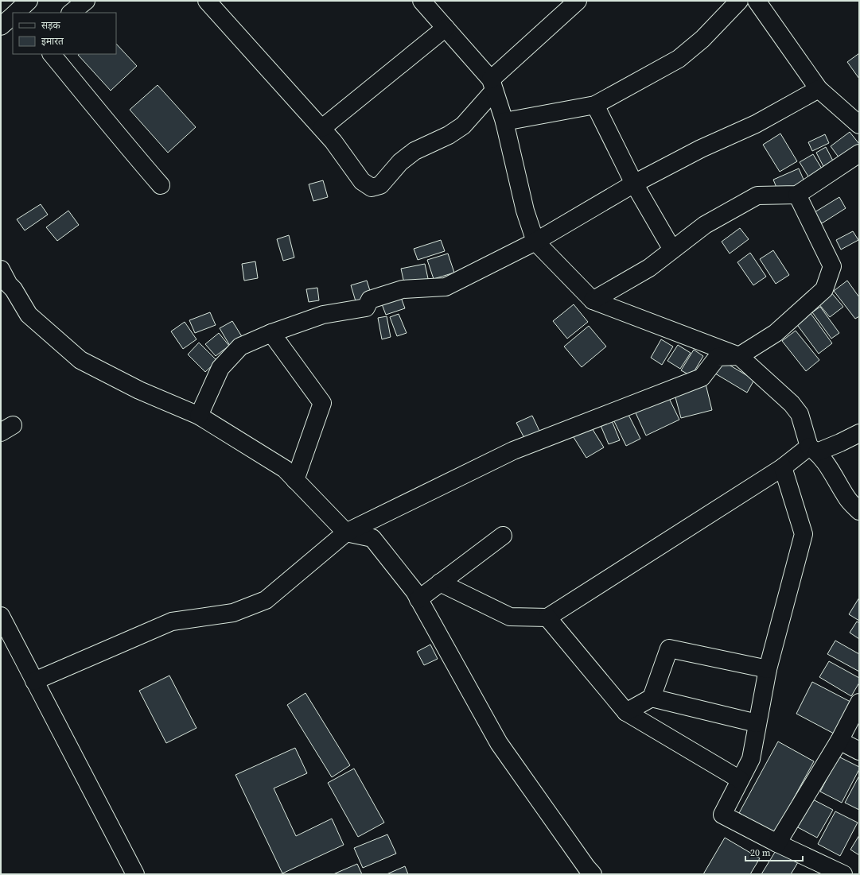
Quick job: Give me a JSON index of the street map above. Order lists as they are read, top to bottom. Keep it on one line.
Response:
{"legend":["सड़क","इमारत"],"scale_bar":"20 m"}
